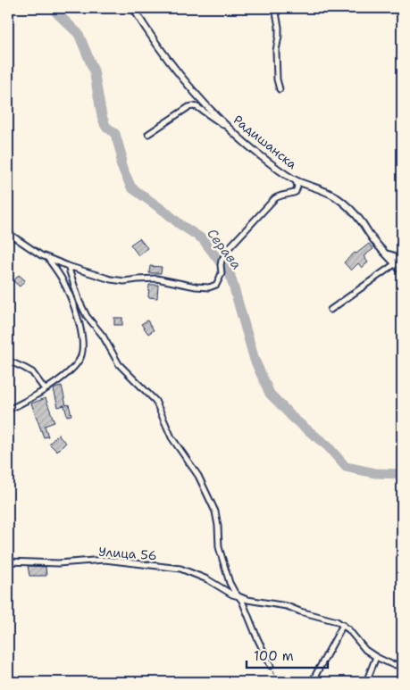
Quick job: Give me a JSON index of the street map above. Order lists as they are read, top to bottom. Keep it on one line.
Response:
{"streets":{"street":["Радишанска","Улица 56"]},"water":["Серава"],"scale_bar":"100 m"}
